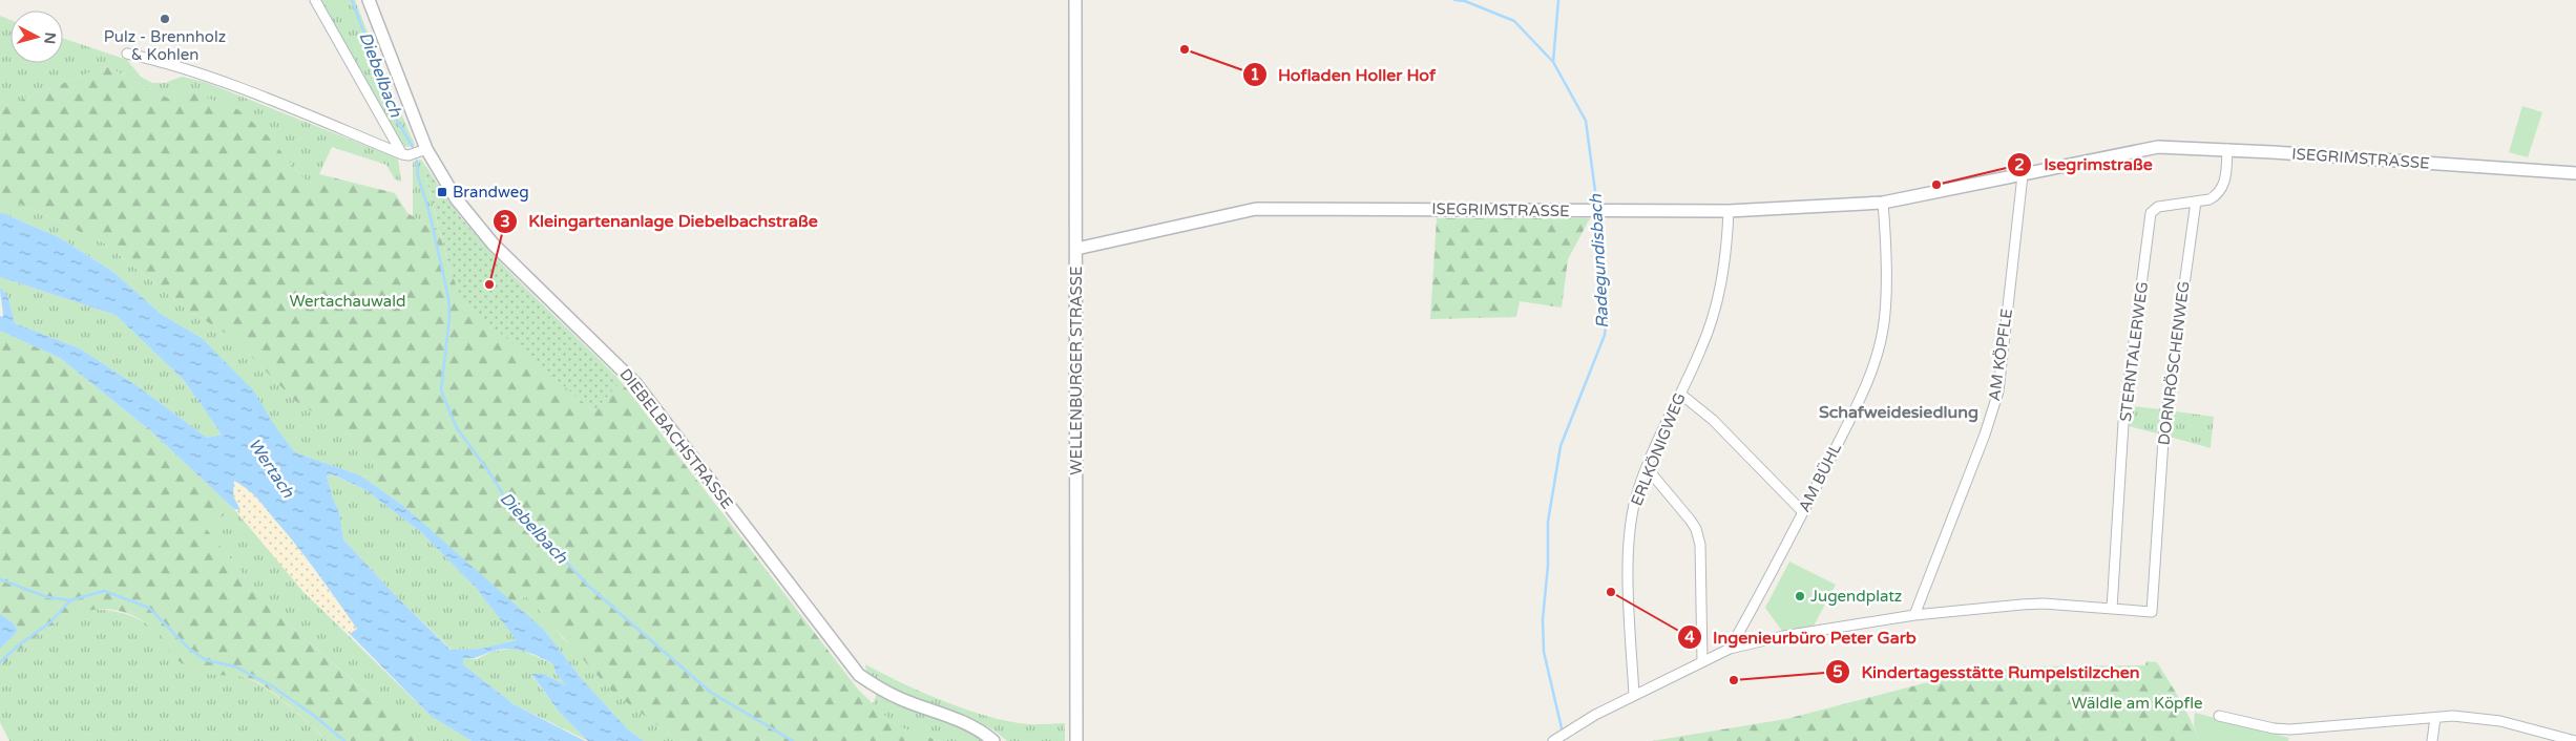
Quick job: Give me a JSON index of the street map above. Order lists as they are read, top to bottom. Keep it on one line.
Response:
{"streets":{"street":["ISEGRIMSTRASSE","STERNTALERWEG","AM KÖPFLE","DORNRÖSCHENWEG","WELLENBURGER STRASSE","DIEBELBACHSTRASSE","ERLKÖNIGWEG","AM BÜHL"]},"crossings":[["ISEGRIMSTRASSE","STERNTALERWEG"],["ISEGRIMSTRASSE","AM KÖPFLE"],["ISEGRIMSTRASSE","WELLENBURGER STRASSE"],["ISEGRIMSTRASSE","ERLKÖNIGWEG"],["ISEGRIMSTRASSE","AM BÜHL"],["STERNTALERWEG","DORNRÖSCHENWEG"]],"districts":["Schafweidesiedlung"],"water":["Diebelbach","Radegundisbach","Wertach"],"parks":["Wertachauwald","Wäldle am Köpfle"],"places":{"other":["Pulz - Brennholz & Kohlen","Hofladen Holler Hof","Isegrimstraße","Kleingartenanlage Diebelbachstraße","Ingenieurbüro Peter Garb","Jugendplatz","Kindertagesstätte Rumpelstilzchen"],"transit":["Brandweg"]},"north":"right"}
